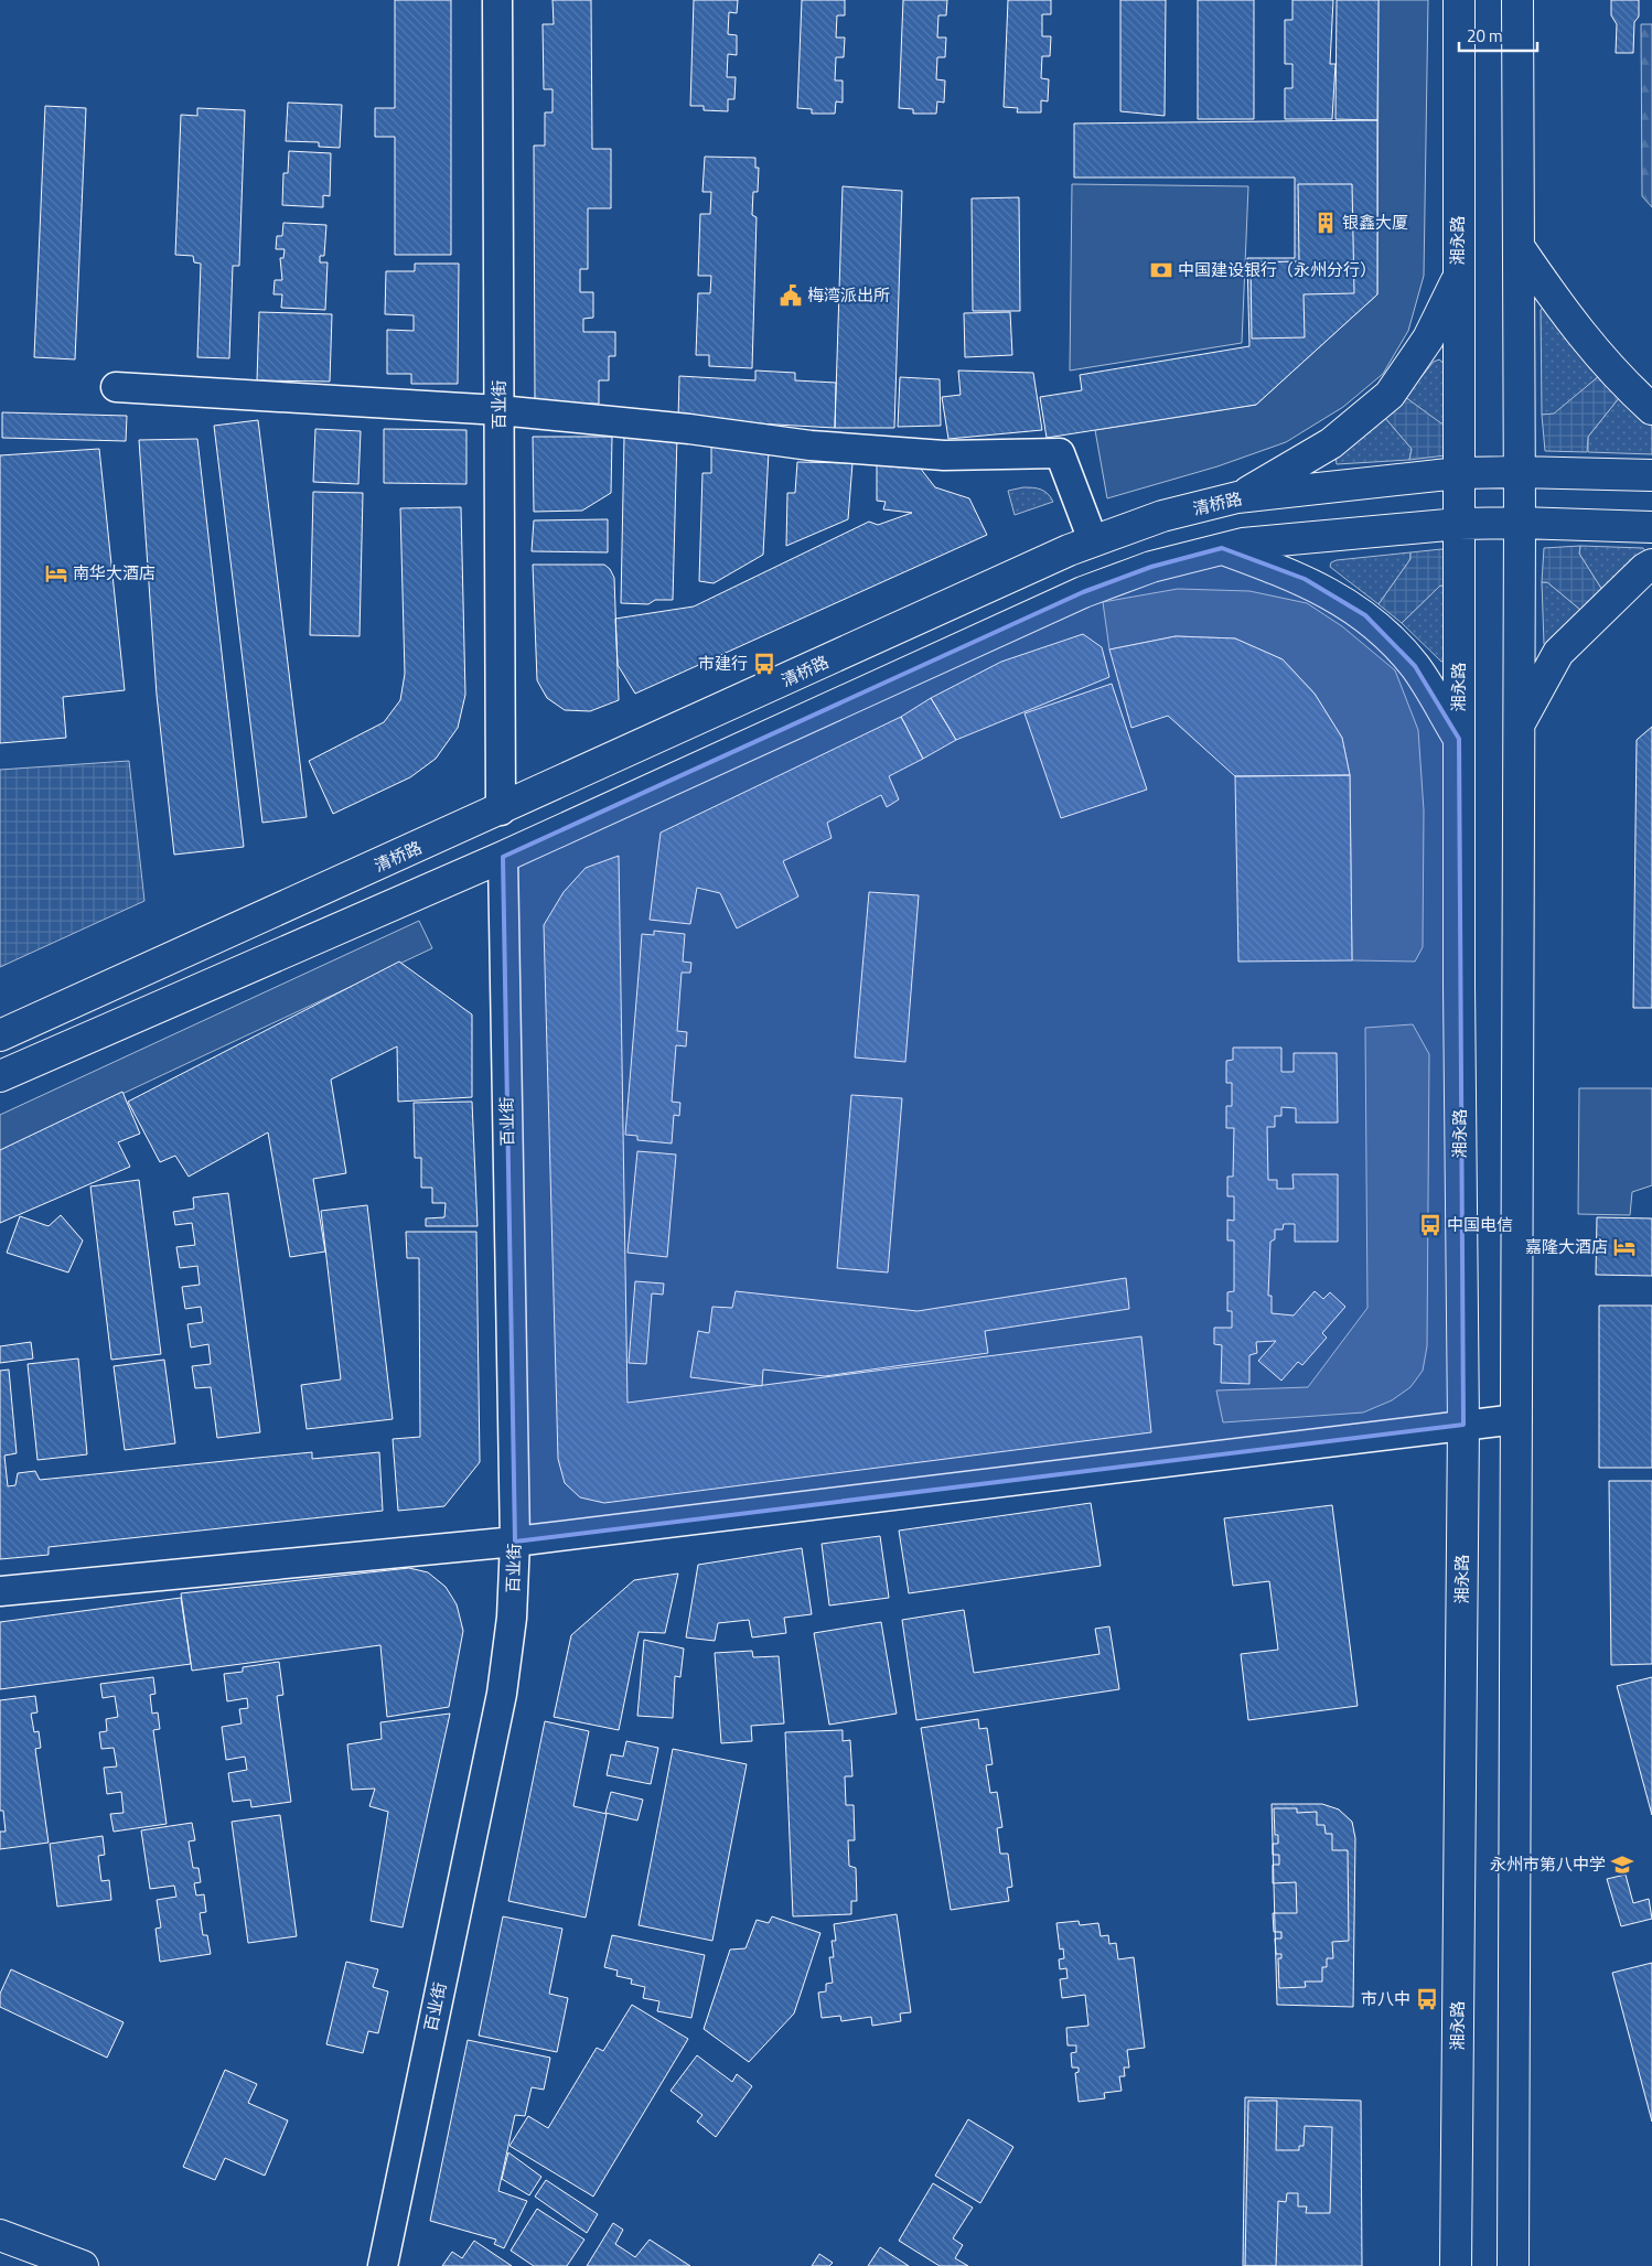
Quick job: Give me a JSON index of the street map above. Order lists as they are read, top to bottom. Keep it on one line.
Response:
{"streets":{"main road":["湘永路","清桥路"],"street":["百业街"]},"crossings":[["湘永路","清桥路"],["百业街","清桥路"]],"places":{"building":["银鑫大厦"],"bank":["中国建设银行（永州分行）"],"public building":["梅湾派出所"],"hotel":["南华大酒店","嘉隆大酒店"],"bus stop":["市建行","中国电信","市八中"],"school or university":["永州市第八中学"]},"scale_bar":"20 m"}
